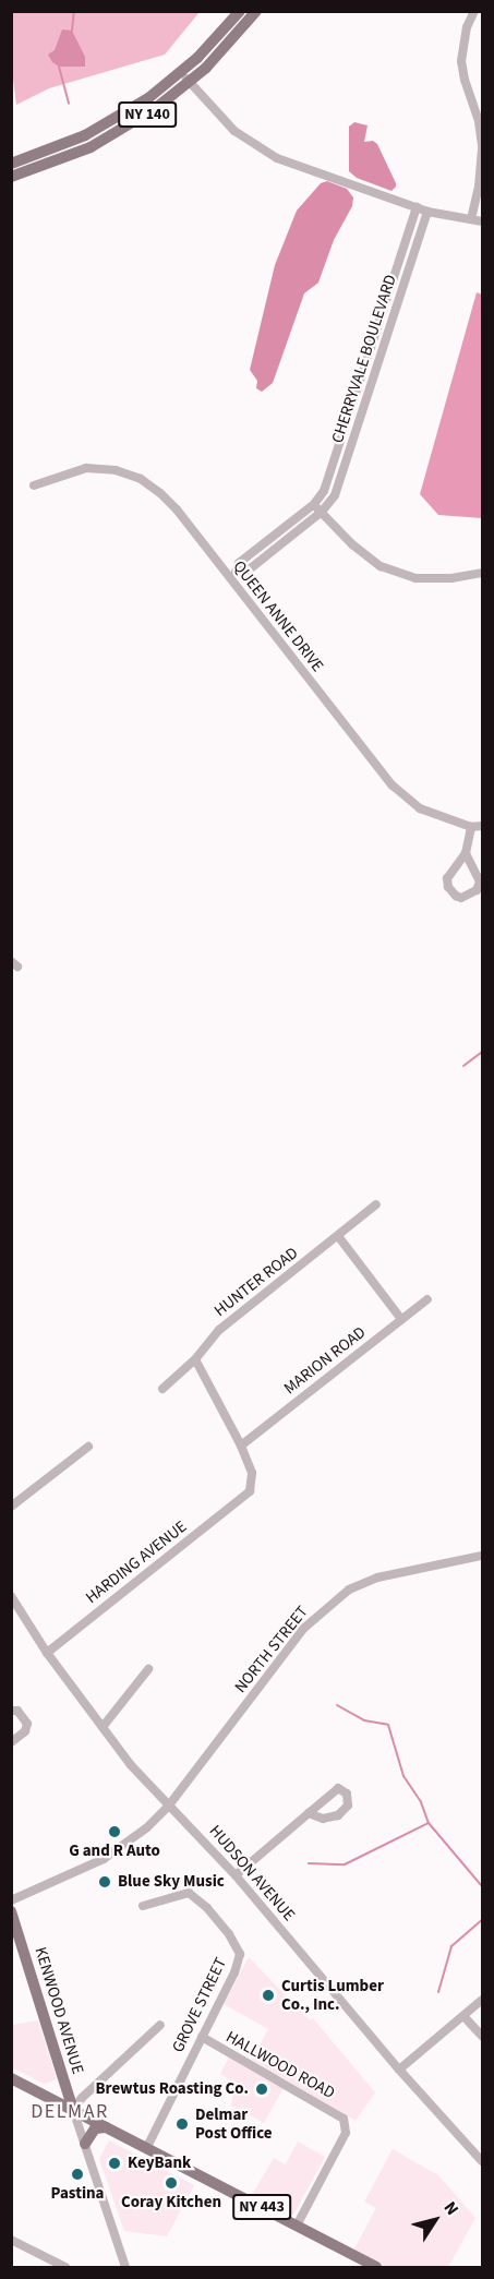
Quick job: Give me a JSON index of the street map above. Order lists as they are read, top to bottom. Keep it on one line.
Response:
{"streets":{"main road":["NY 140","KENWOOD AVENUE","NY 443"],"street":["CHERRYVALE BOULEVARD","QUEEN ANNE DRIVE","HUNTER ROAD","MARION ROAD","HARDING AVENUE","NORTH STREET","HUDSON AVENUE","GROVE STREET","HALLWOOD ROAD"]},"crossings":[["CHERRYVALE BOULEVARD","QUEEN ANNE DRIVE"],["MARION ROAD","HARDING AVENUE"],["HARDING AVENUE","HUDSON AVENUE"],["NORTH STREET","HUDSON AVENUE"],["GROVE STREET","HALLWOOD ROAD"],["GROVE STREET","NY 443"],["KENWOOD AVENUE","NY 443"],["HALLWOOD ROAD","NY 443"]],"districts":["DELMAR"],"places":["G and R Auto","Blue Sky Music","Curtis Lumber Co., Inc.","Brewtus Roasting Co.","Delmar Post Office","KeyBank","Pastina","Coray Kitchen"],"north":"top right"}
